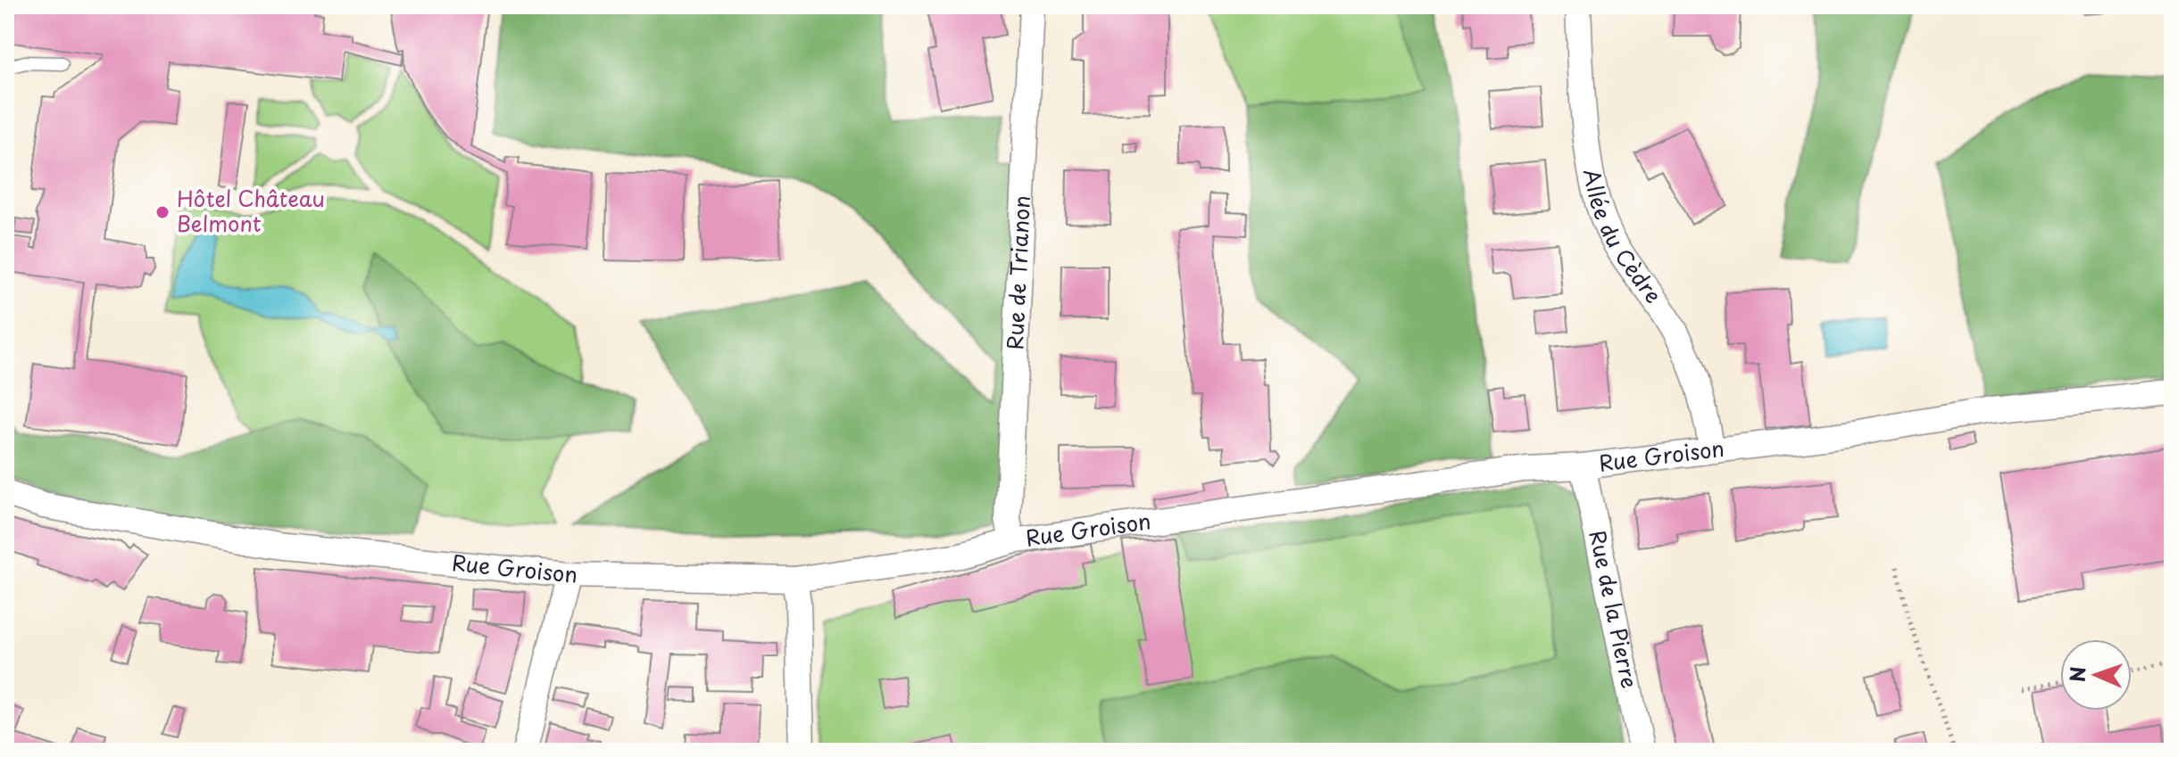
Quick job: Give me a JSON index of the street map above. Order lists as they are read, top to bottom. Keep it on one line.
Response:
{"streets":{"street":["Allée du Cèdre","Rue de Trianon","Rue Groison","Rue de la Pierre"]},"crossings":[["Allée du Cèdre","Rue Groison"],["Rue de Trianon","Rue Groison"],["Rue Groison","Rue de la Pierre"]],"places":["Hôtel Château Belmont"],"north":"left"}
